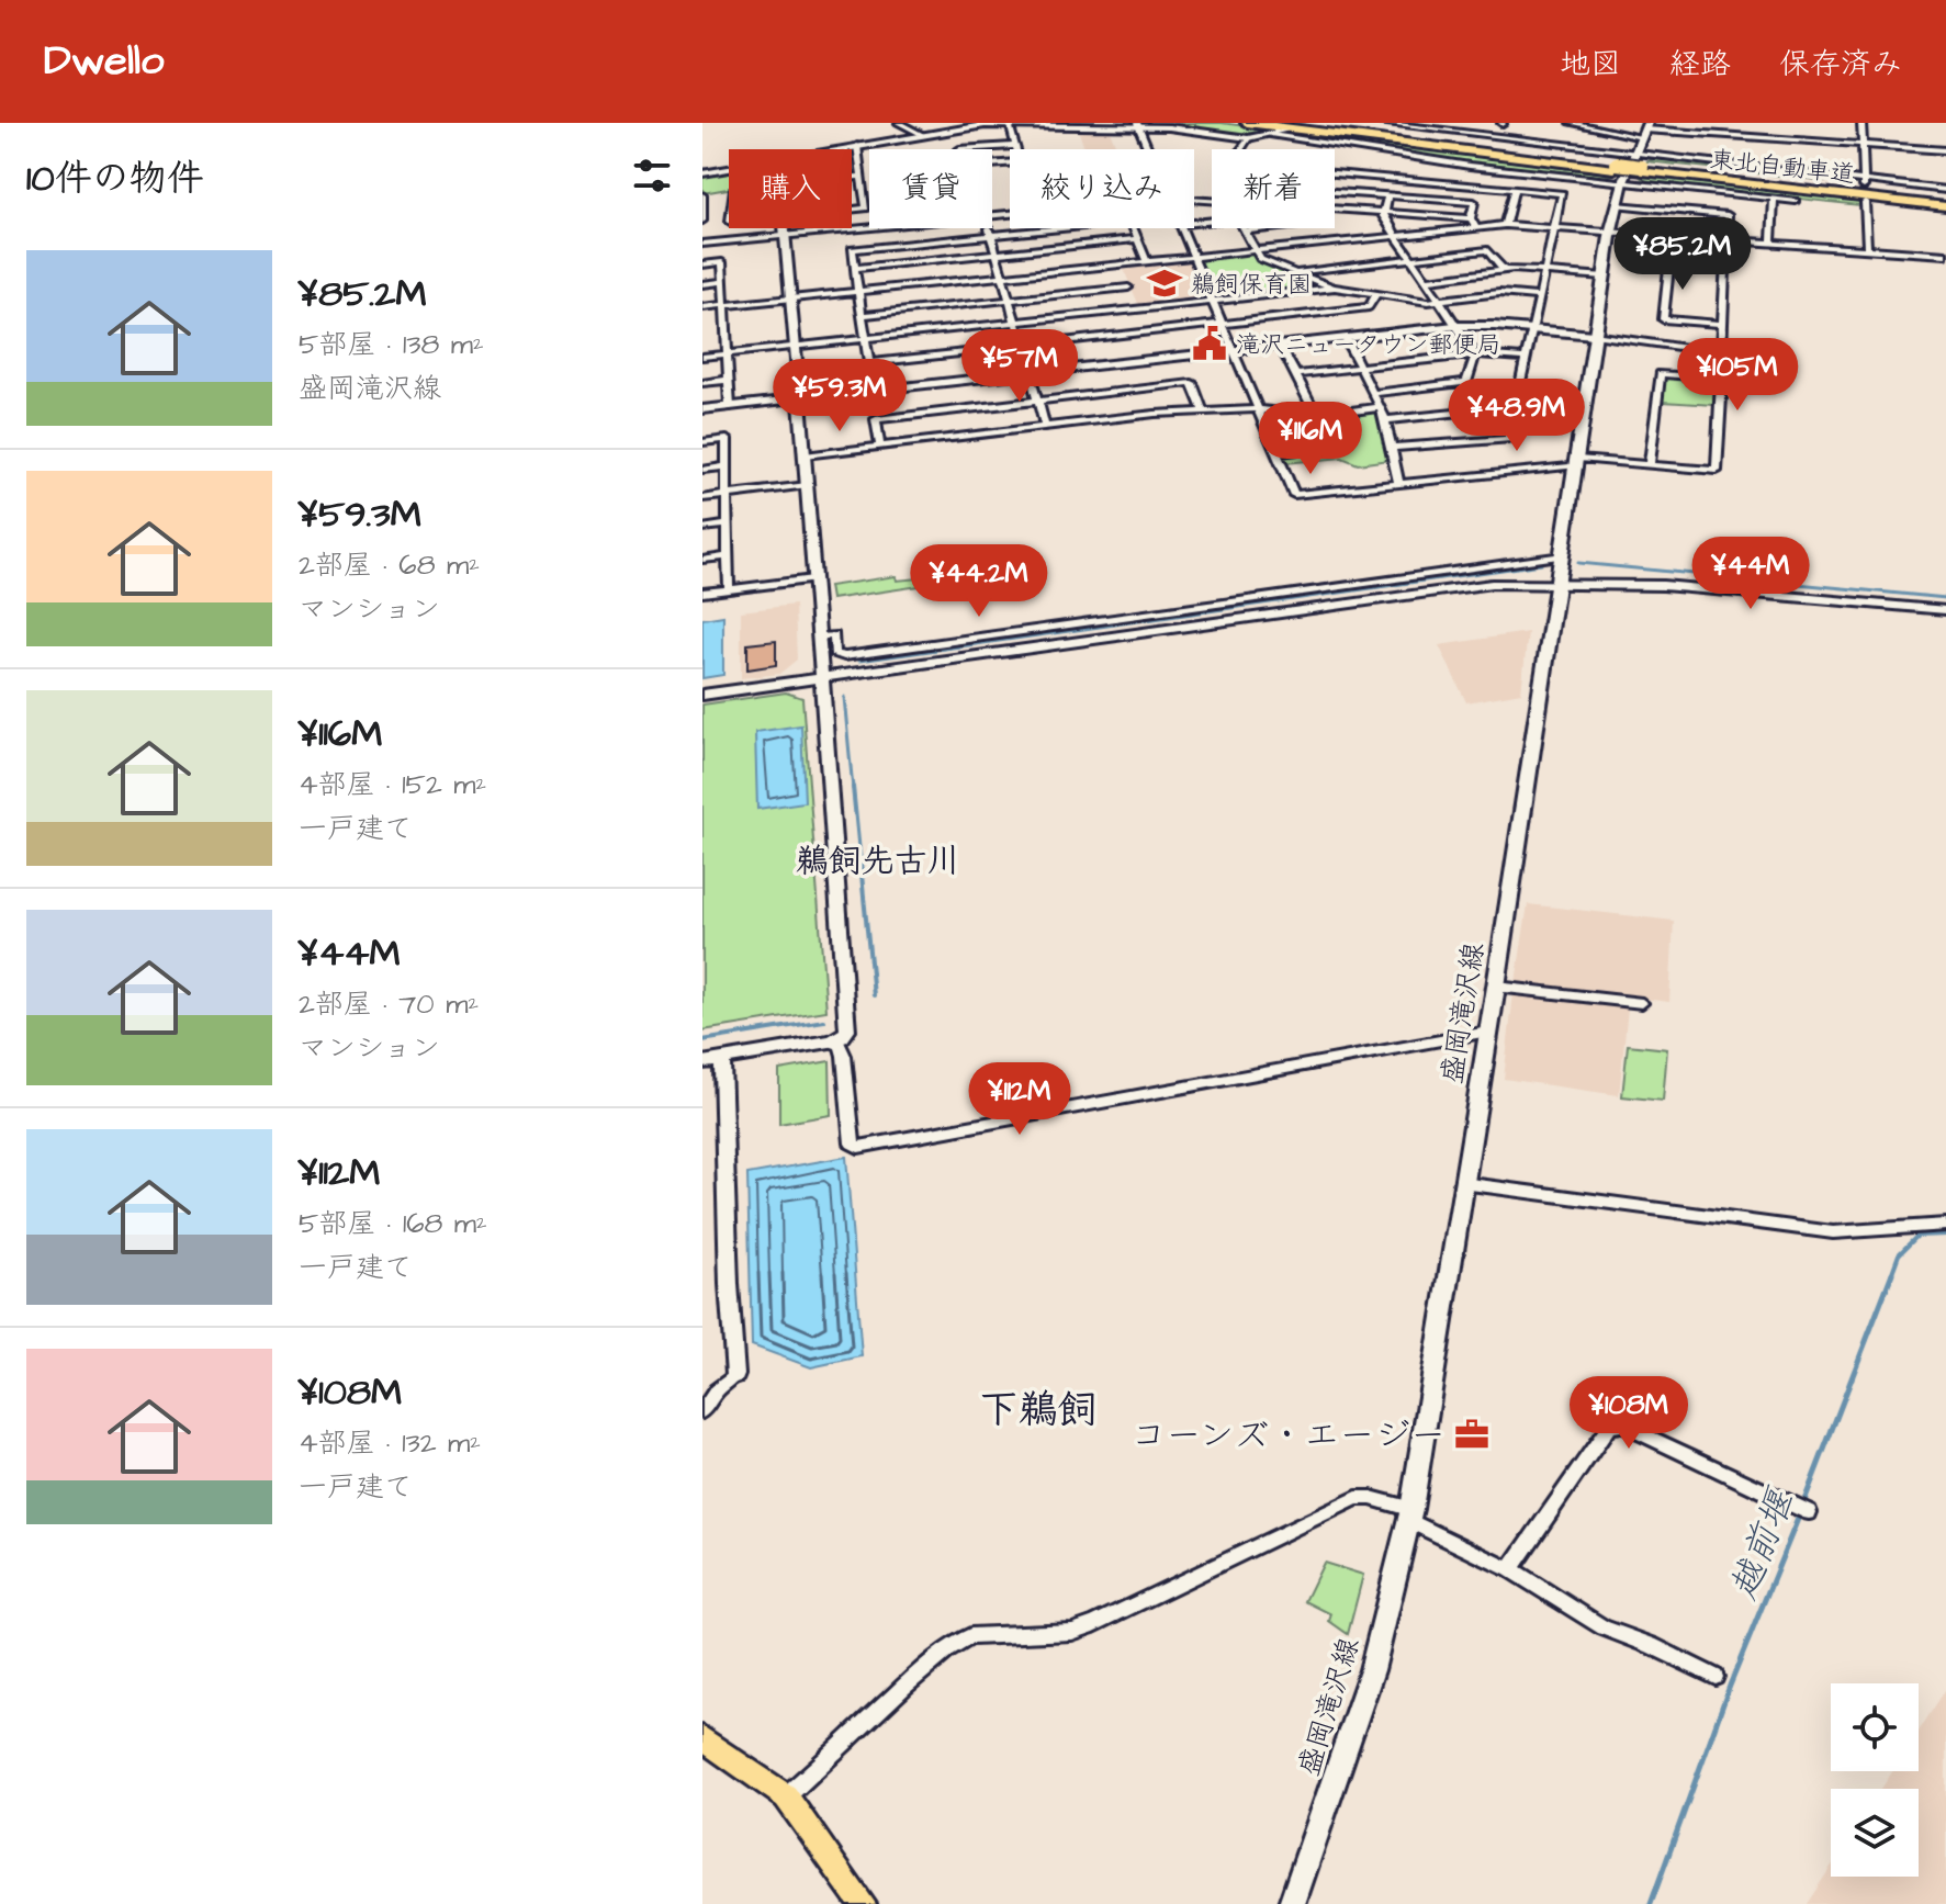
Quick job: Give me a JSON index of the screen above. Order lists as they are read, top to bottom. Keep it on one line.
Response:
{"streets":{"highway":["東北自動車道"],"main road":["盛岡滝沢線"]},"districts":["鵜飼先古川","下鵜飼"],"water":["越前堰"],"places":{"school or university":["鵜飼保育園"],"public building":["滝沢ニュータウン郵便局"],"office":["コーンズ・エージー"]},"page":{"header":"Dwello","nav":["地図","経路","保存済み"],"heading":"10件の物件","chip":["購入","賃貸","絞り込み","新着"],"price":["¥85.2M","¥57M","¥105M","¥59.3M","¥48.9M","¥116M","¥44M","¥44.2M","¥112M","¥108M"],"list":[{"name":"¥85.2M","note":"5部屋 · 138 m² · 盛岡滝沢線"},{"name":"¥59.3M","note":"2部屋 · 68 m² · マンション"},{"name":"¥116M","note":"4部屋 · 152 m² · 一戸建て"},{"name":"¥44M","note":"2部屋 · 70 m² · マンション"},{"name":"¥112M","note":"5部屋 · 168 m² · 一戸建て"},{"name":"¥108M","note":"4部屋 · 132 m² · 一戸建て"}]}}
